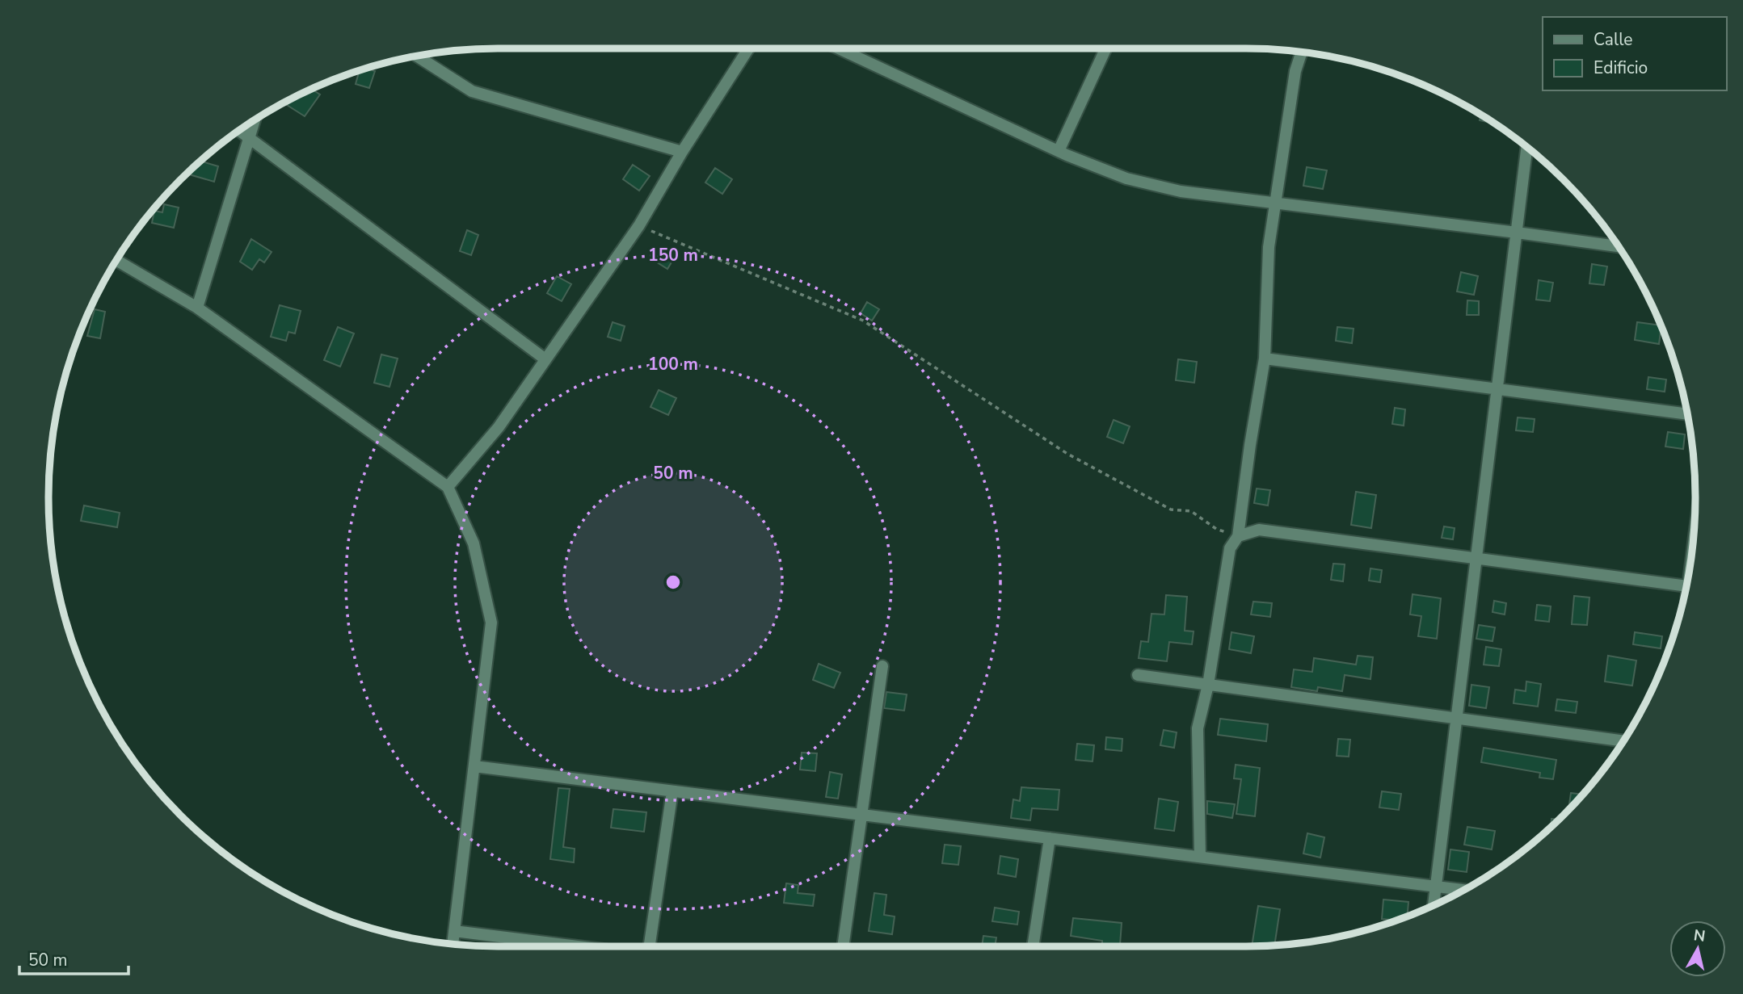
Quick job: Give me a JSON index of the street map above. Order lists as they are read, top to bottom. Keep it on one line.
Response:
{"legend":["Calle","Edificio"],"scale_bar":"50 m","north":"top","rings":["150 m","100 m","50 m"]}
